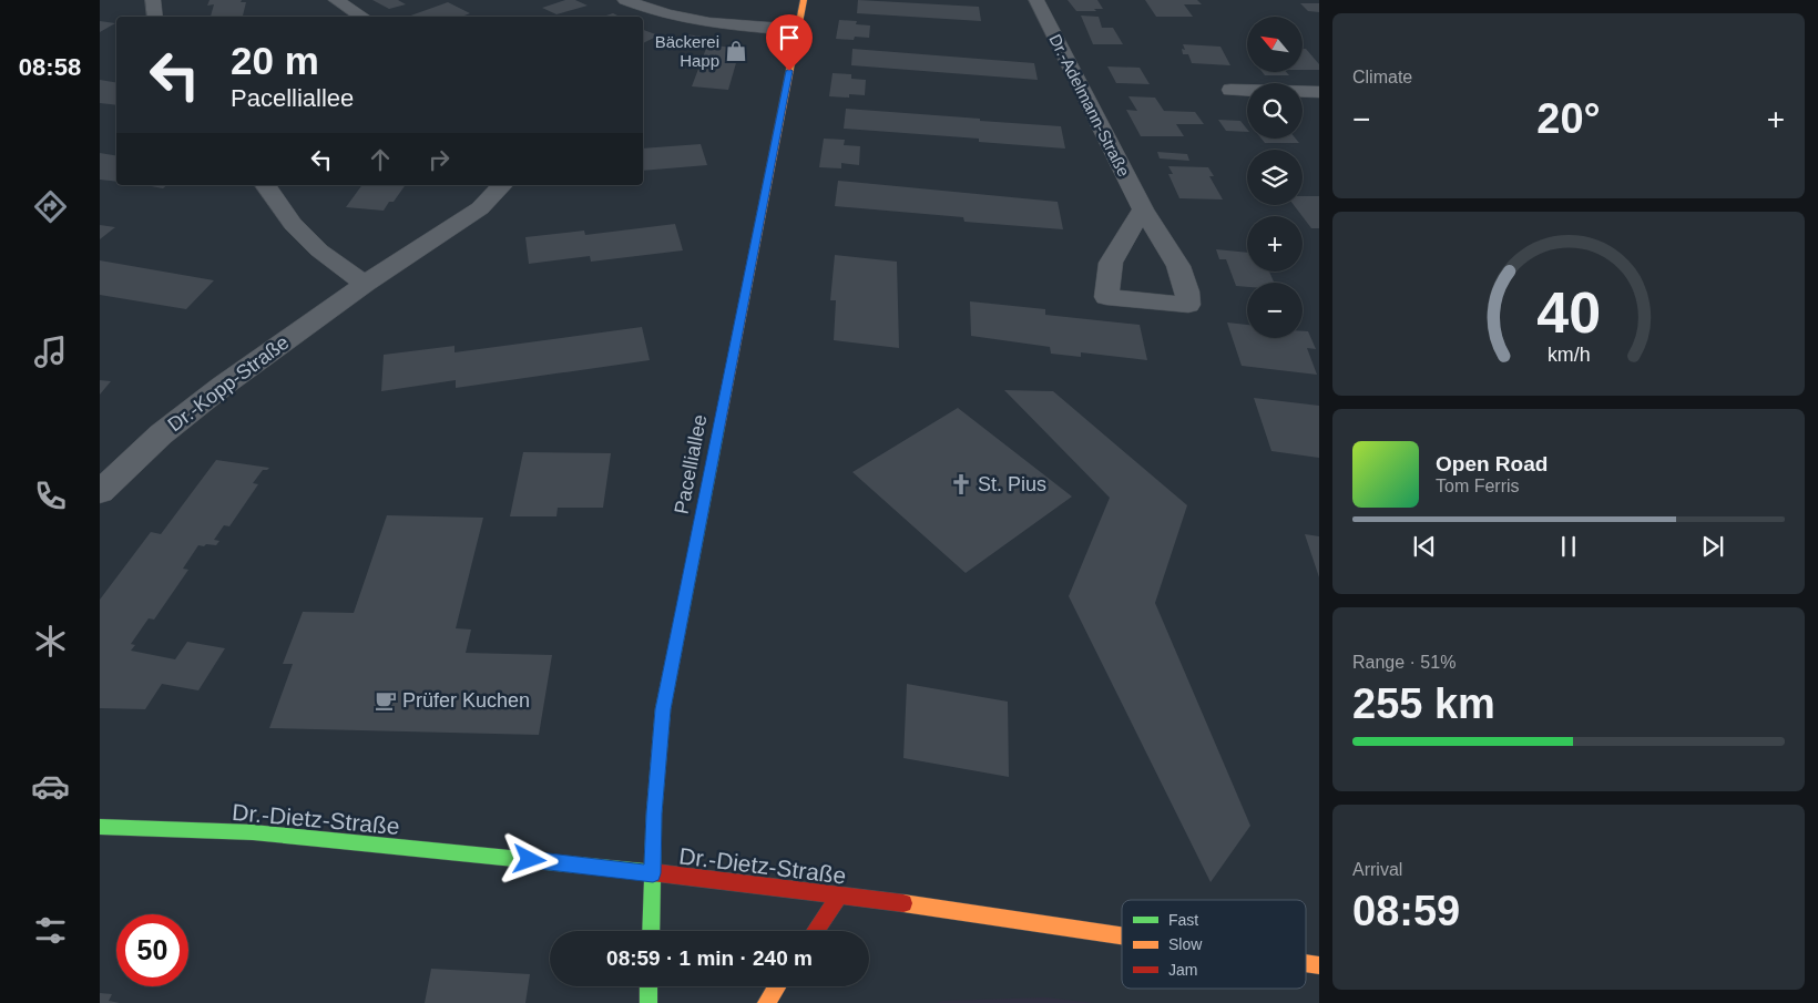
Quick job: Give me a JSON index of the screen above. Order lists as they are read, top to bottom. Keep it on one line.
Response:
{"streets":{"main road":["Pacelliallee","Dr.-Dietz-Straße"],"street":["Dr.-Adelmann-Straße","Dr.-Kopp-Straße"]},"crossings":[["Pacelliallee","Dr.-Dietz-Straße"]],"places":{"shop":["Bäckerei Happ"],"church":["St. Pius"],"cafe":["Prüfer Kuchen"]},"legend":["Fast","Slow","Jam"],"north":"top left","page":{"tabs":"08:58","tile":["Climate",["Range · 51%","255 km"],["Arrival","08:59"]],"map_buttons":["+","−"],"turn":["20 m","Pacelliallee"],"heat":["−","20°","+"],"song":["Open Road","Tom Ferris"],"limit":"50","trip":"08:59 · 1 min · 240 m","gauge":["40","km/h"]}}
